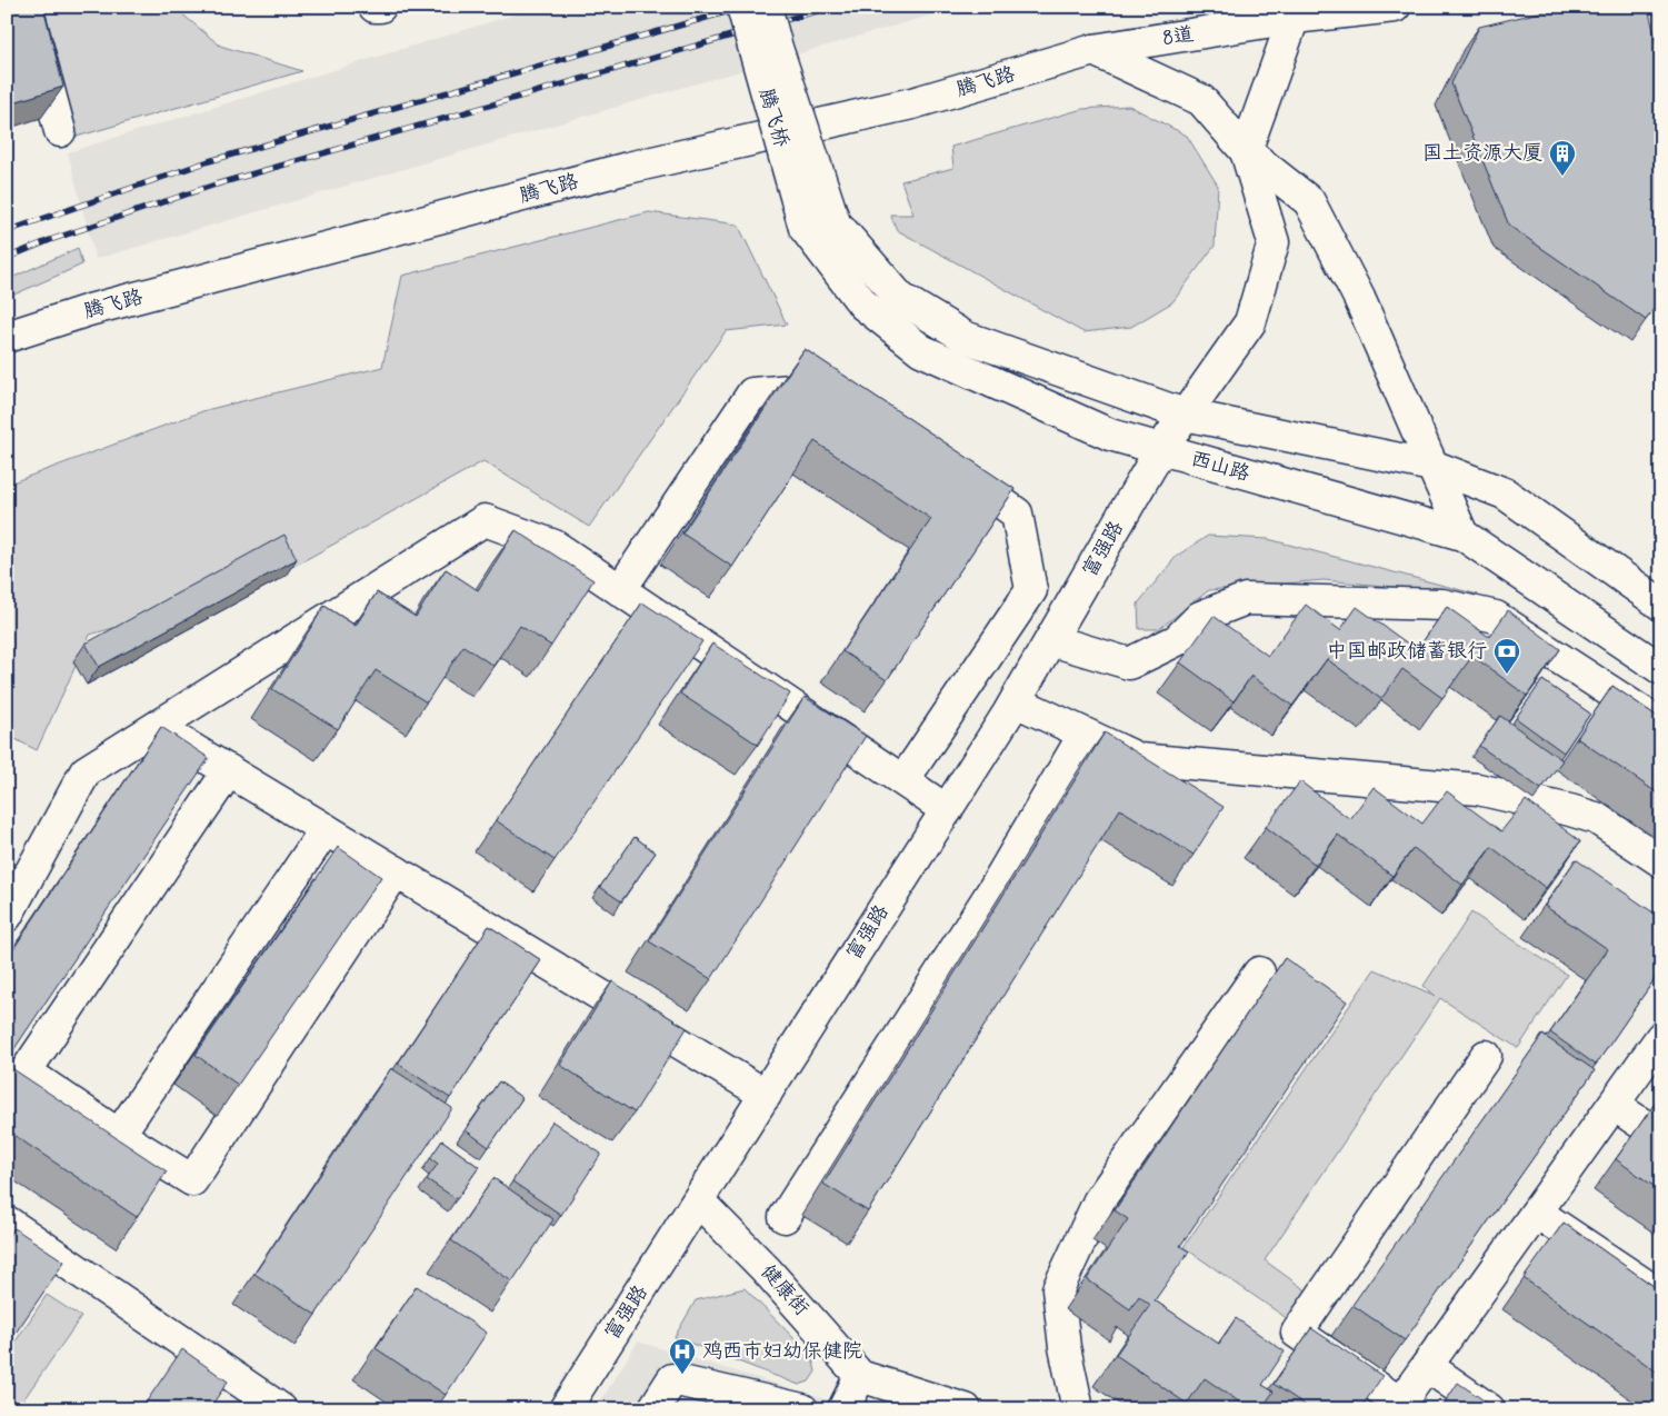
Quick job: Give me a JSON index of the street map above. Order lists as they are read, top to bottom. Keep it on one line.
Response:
{"streets":{"street":["8道","腾飞路","腾飞桥","西山路","富强路","健康街"]},"crossings":[["8道","腾飞路"],["腾飞桥","西山路"],["腾飞桥","富强路"],["西山路","富强路"],["富强路","健康街"]],"places":{"building":["国土资源大厦"],"bank":["中国邮政储蓄银行"],"hospital":["鸡西市妇幼保健院"]}}
